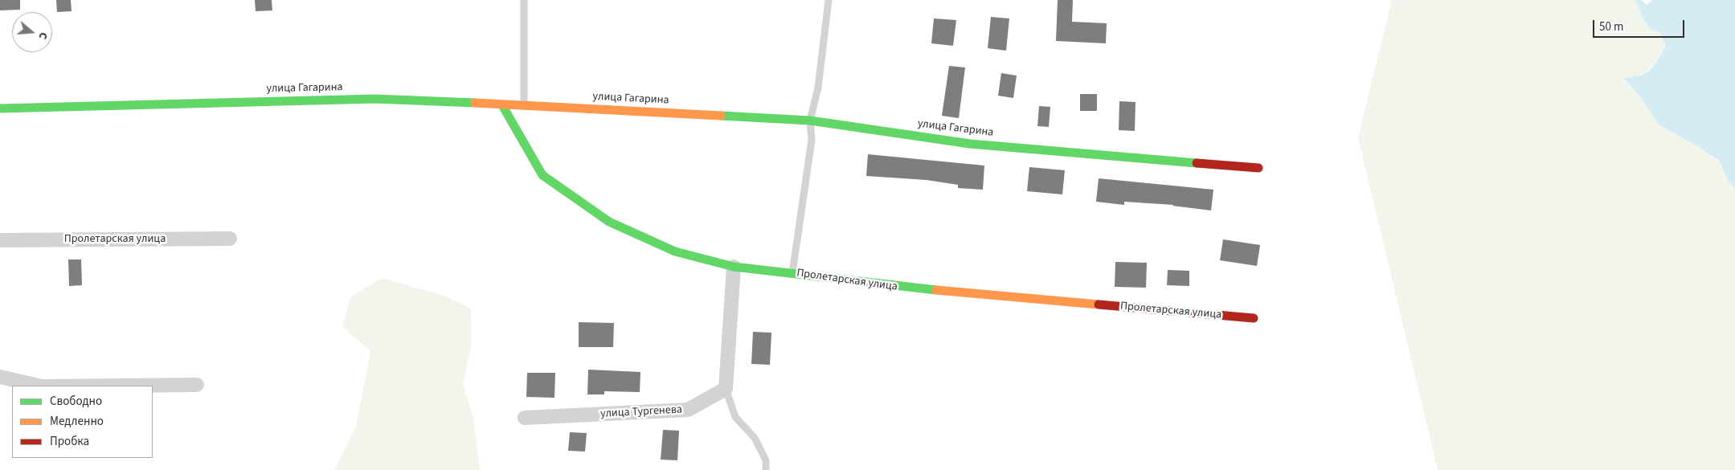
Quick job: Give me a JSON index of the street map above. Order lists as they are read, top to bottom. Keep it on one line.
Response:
{"streets":{"street":["улица Гагарина","Пролетарская улица","улица Тургенева"]},"crossings":[["улица Гагарина","Пролетарская улица"]],"legend":["Свободно","Медленно","Пробка"],"scale_bar":"50 m","north":"right"}
